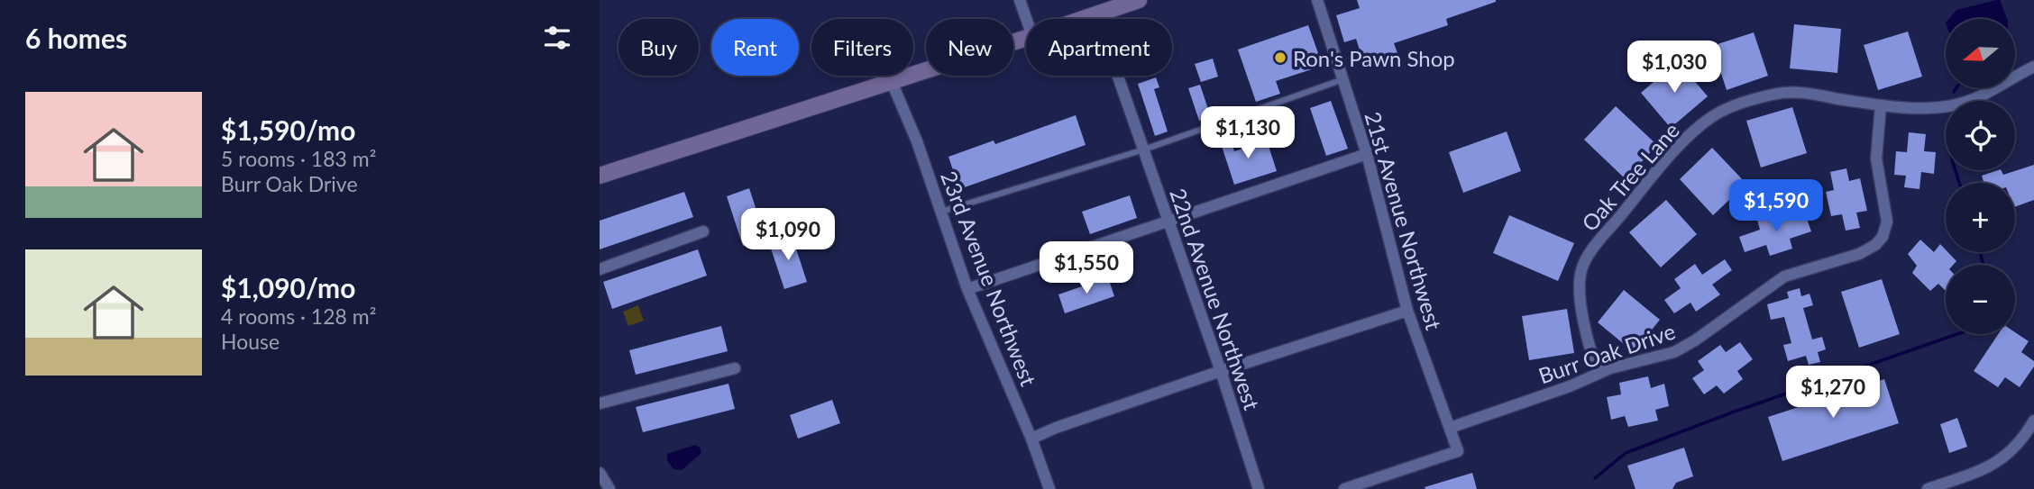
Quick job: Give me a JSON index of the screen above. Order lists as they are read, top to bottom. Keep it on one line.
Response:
{"streets":{"street":["Oak Tree Lane","21st Avenue Northwest","23rd Avenue Northwest","22nd Avenue Northwest","Burr Oak Drive"]},"crossings":[["Oak Tree Lane","Burr Oak Drive"],["21st Avenue Northwest","Burr Oak Drive"]],"places":["Ron's Pawn Shop"],"north":"left","page":{"heading":"6 homes","map_buttons":["+","−"],"chip":["Buy","Rent","Filters","New","Apartment"],"price":["$1,030","$1,130","$1,590","$1,090","$1,550","$1,270"],"list":[{"name":"$1,590/mo","note":"5 rooms · 183 m² · Burr Oak Drive"},{"name":"$1,090/mo","note":"4 rooms · 128 m² · House"}]}}
